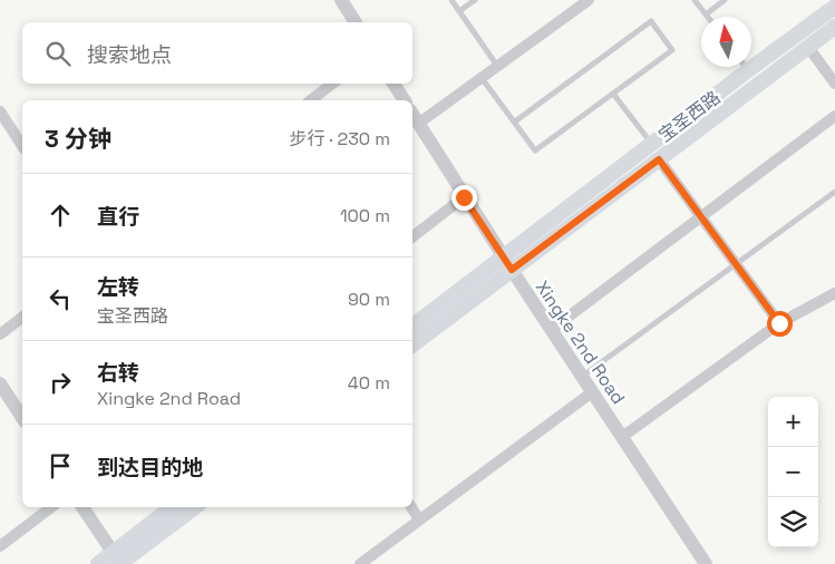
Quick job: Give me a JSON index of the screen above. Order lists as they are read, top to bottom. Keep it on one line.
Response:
{"streets":{"main road":["宝圣西路"],"street":["Xingke 2nd Road"]},"crossings":[["宝圣西路","Xingke 2nd Road"]],"north":"top","page":{"search":"搜索地点","heading":["3 分钟","步行 · 230 m"],"list":[["直行","100 m"],["左转","宝圣西路","90 m"],["右转","Xingke 2nd Road","40 m"],"到达目的地"],"map_buttons":["+","−"]}}
